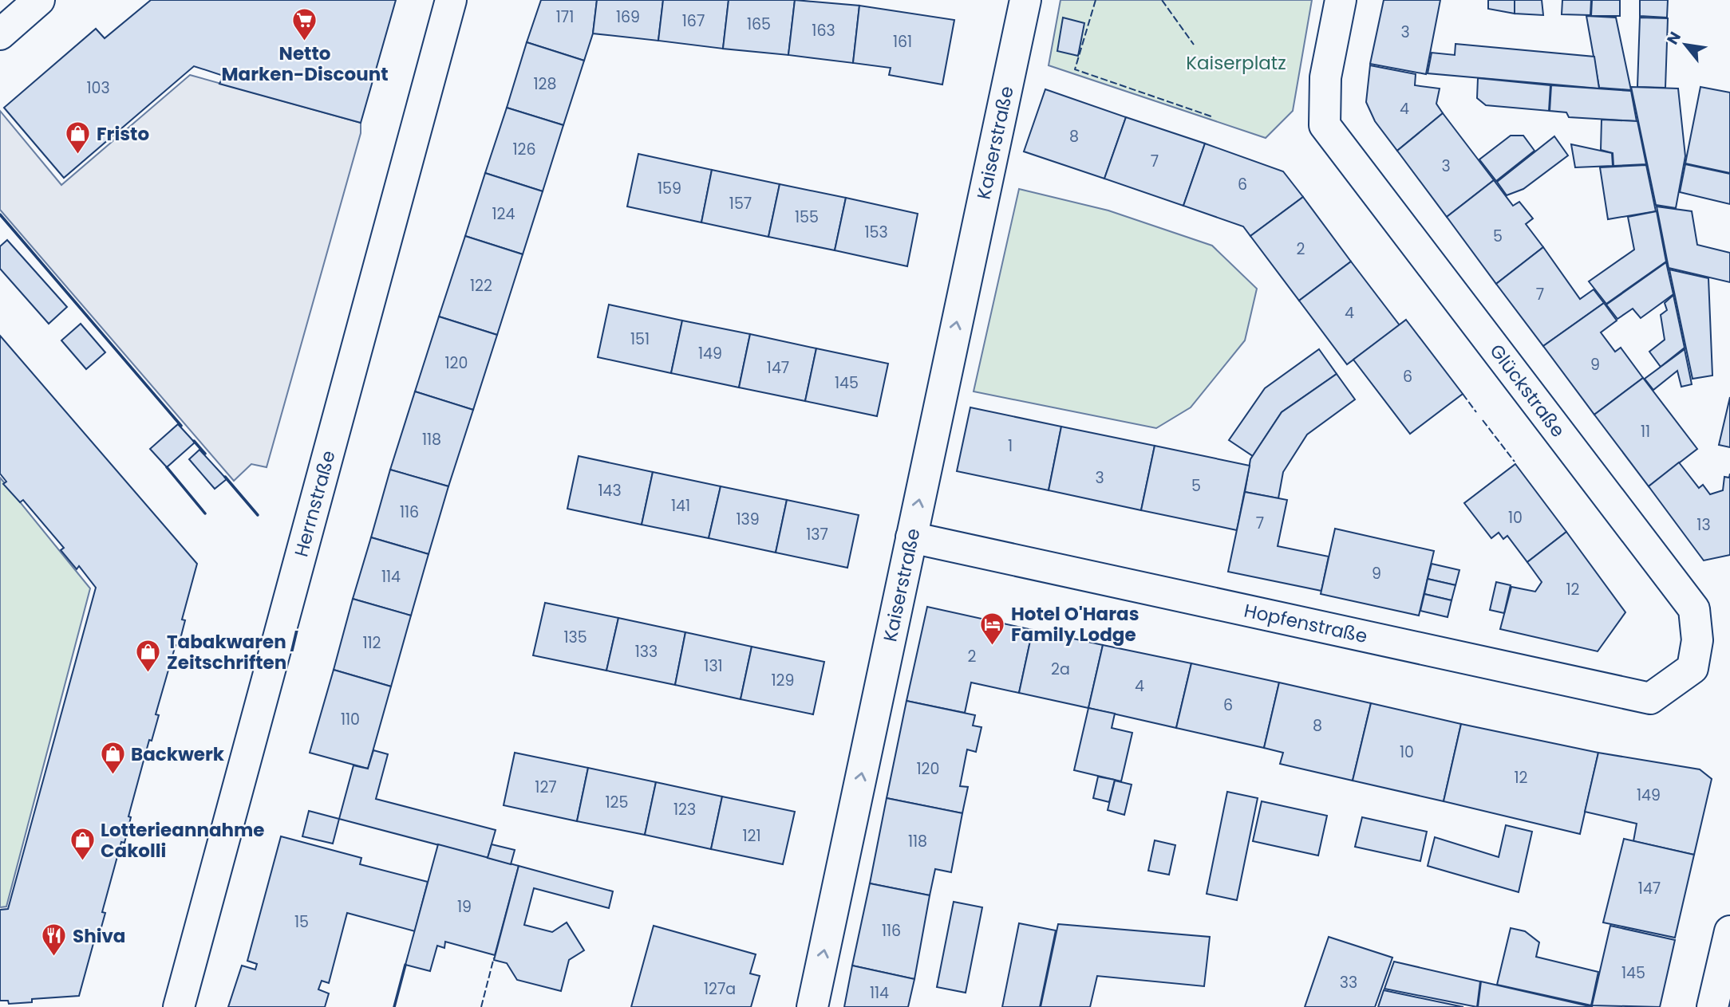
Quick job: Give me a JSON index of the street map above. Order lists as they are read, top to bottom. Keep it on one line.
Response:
{"streets":{"street":["Kaiserstraße","Glückstraße","Herrnstraße","Hopfenstraße"]},"crossings":[["Kaiserstraße","Hopfenstraße"],["Glückstraße","Hopfenstraße"]],"one_way":["Kaiserstraße"],"parks":["Kaiserplatz"],"places":{"supermarket":["Netto Marken-Discount"],"shop":["Fristo","Tabakwaren / Zeitschriften","Backwerk","Lotterieannahme Cakolli"],"hotel":["Hotel O'Haras Family Lodge"],"restaurant":["Shiva"]},"house_numbers":["171","169","167","165","163","3","161","128","103","4","8","126","7","3","6","159","157","124","155","153","5","2","122","7","4","151","149","120","9","147","6","145","11","118","1","3","5","143","141","116","10","139","7","13","137","9","114","12","135","112","133","2","131","2a","129","4","6","110","8","10","120","12","127","149","125","123","121","118","147","19","15","116","145","33","127a","114"],"north":"top left"}
